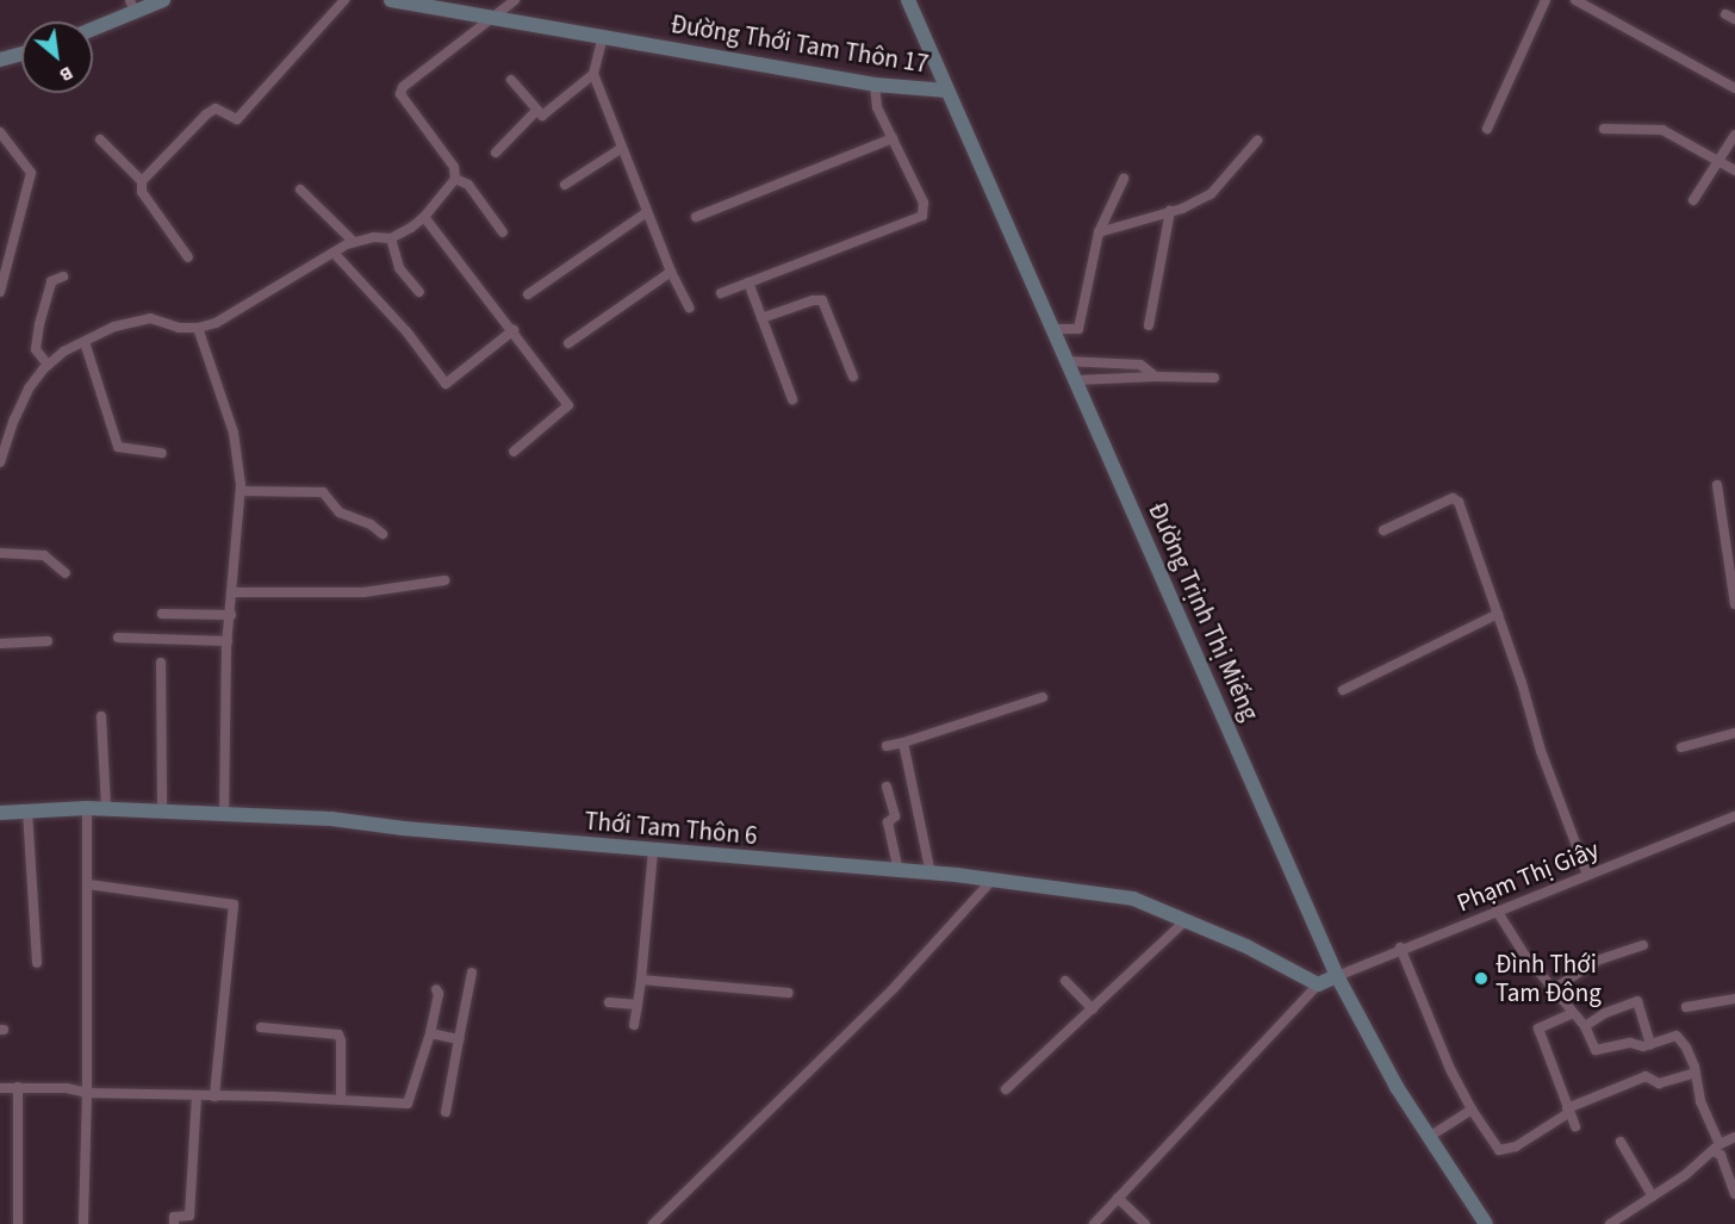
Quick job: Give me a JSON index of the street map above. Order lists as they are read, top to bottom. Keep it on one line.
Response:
{"streets":{"street":["Đường Thới Tam Thôn 17","Đường Trịnh Thị Miếng","Thới Tam Thôn 6","Phạm Thị Giây"]},"crossings":[["Đường Thới Tam Thôn 17","Đường Trịnh Thị Miếng"],["Đường Trịnh Thị Miếng","Phạm Thị Giây"]],"places":["Đình Thới Tam Đông"],"north":"bottom right"}
